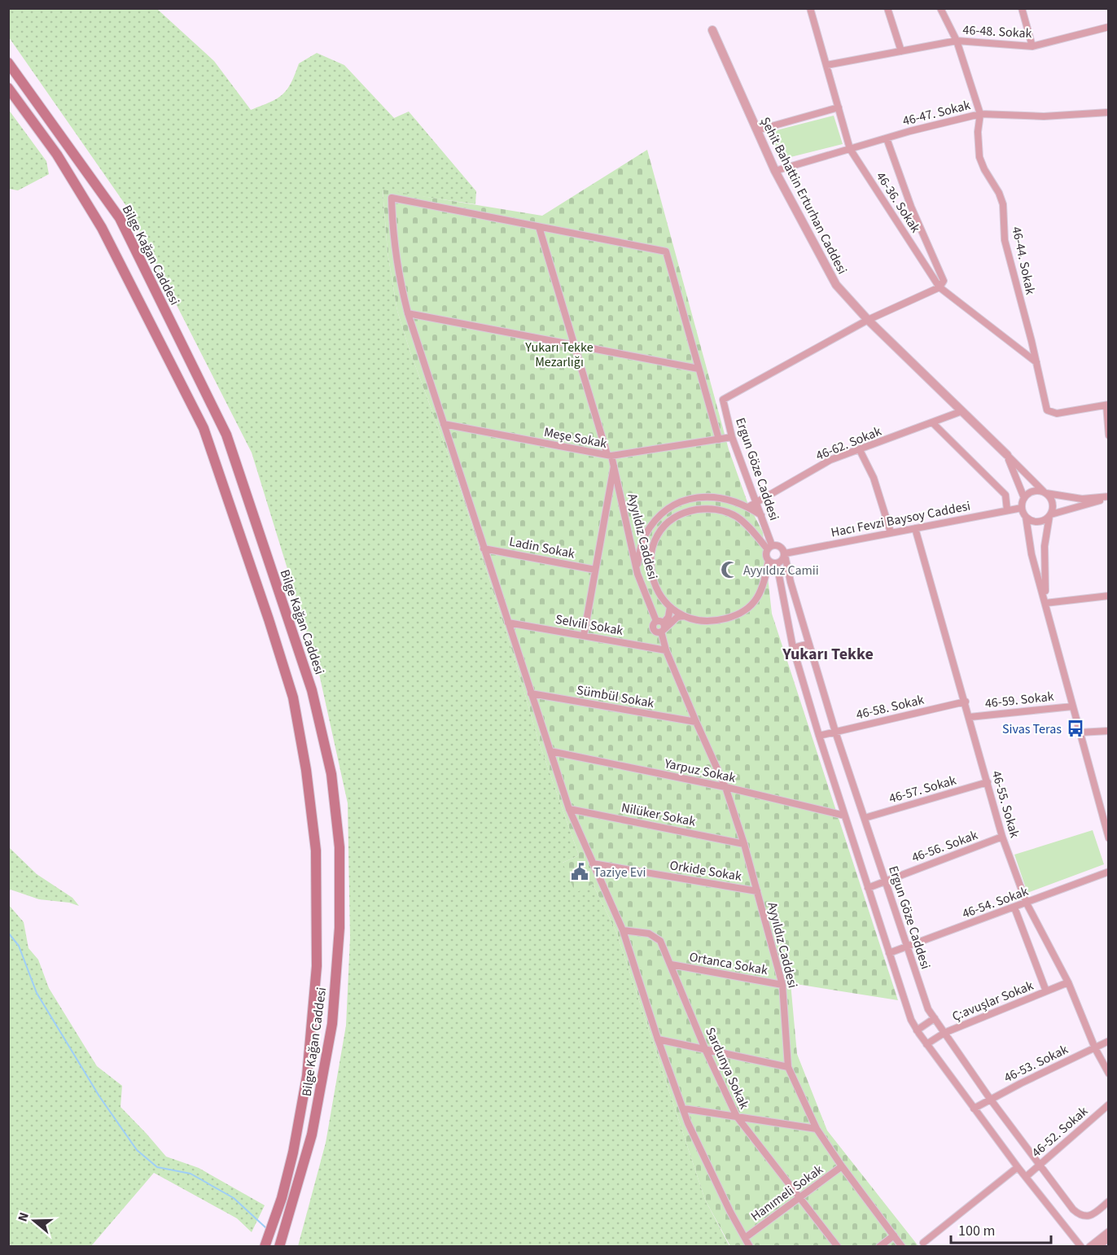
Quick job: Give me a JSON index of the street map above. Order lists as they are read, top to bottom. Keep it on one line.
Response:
{"streets":{"main road":["Bilge Kağan Caddesi"],"street":["46-48. Sokak","46-47. Sokak","Şehit Bahattin Erturhan Caddesi","46-36. Sokak","46-44. Sokak","Meşe Sokak","46-62. Sokak","Ergun Göze Caddesi","Hacı Fevzi Baysoy Caddesi","Ayyıldız Caddesi","Ladin Sokak","Selvili Sokak","Sümbül Sokak","46-59. Sokak","46-58. Sokak","Yarpuz Sokak","46-57. Sokak","46-55. Sokak","Nilüker Sokak","46-56. Sokak","Orkide Sokak","46-54. Sokak","Ortanca Sokak","Ç:avuşlar Sokak","46-53. Sokak","Sardunya Sokak","46-52. Sokak","Hanımeli Sokak"]},"crossings":[["46-48. Sokak","46-36. Sokak"],["46-48. Sokak","46-44. Sokak"],["46-47. Sokak","Şehit Bahattin Erturhan Caddesi"],["46-47. Sokak","46-36. Sokak"],["46-47. Sokak","46-44. Sokak"],["Şehit Bahattin Erturhan Caddesi","46-62. Sokak"],["Şehit Bahattin Erturhan Caddesi","Ergun Göze Caddesi"],["Şehit Bahattin Erturhan Caddesi","Hacı Fevzi Baysoy Caddesi"],["46-36. Sokak","46-44. Sokak"],["Meşe Sokak","Ergun Göze Caddesi"],["Meşe Sokak","Ayyıldız Caddesi"],["46-62. Sokak","Ergun Göze Caddesi"],["Ergun Göze Caddesi","Hacı Fevzi Baysoy Caddesi"],["Ergun Göze Caddesi","46-58. Sokak"],["Ergun Göze Caddesi","46-57. Sokak"],["Ergun Göze Caddesi","46-56. Sokak"],["Ergun Göze Caddesi","46-54. Sokak"],["Ergun Göze Caddesi","Ç:avuşlar Sokak"],["Ergun Göze Caddesi","46-53. Sokak"],["Ergun Göze Caddesi","46-52. Sokak"],["Hacı Fevzi Baysoy Caddesi","46-55. Sokak"],["Ayyıldız Caddesi","Selvili Sokak"],["Ayyıldız Caddesi","Sümbül Sokak"],["Ayyıldız Caddesi","Yarpuz Sokak"],["Ayyıldız Caddesi","Nilüker Sokak"],["Ayyıldız Caddesi","Orkide Sokak"],["Ayyıldız Caddesi","Ortanca Sokak"],["Ayyıldız Caddesi","Hanımeli Sokak"],["46-59. Sokak","46-55. Sokak"],["46-58. Sokak","46-55. Sokak"],["46-57. Sokak","46-55. Sokak"],["46-55. Sokak","46-56. Sokak"],["46-55. Sokak","46-54. Sokak"],["46-55. Sokak","Ç:avuşlar Sokak"],["46-55. Sokak","46-53. Sokak"],["Ortanca Sokak","Sardunya Sokak"],["Sardunya Sokak","Hanımeli Sokak"]],"districts":["Yukarı Tekke"],"parks":["Yukarı Tekke Mezarlığı"],"places":{"mosque":["Ayyıldız Camii"],"bus stop":["Sivas Teras"],"public building":["Taziye Evi"]},"scale_bar":"100 m","north":"left"}
